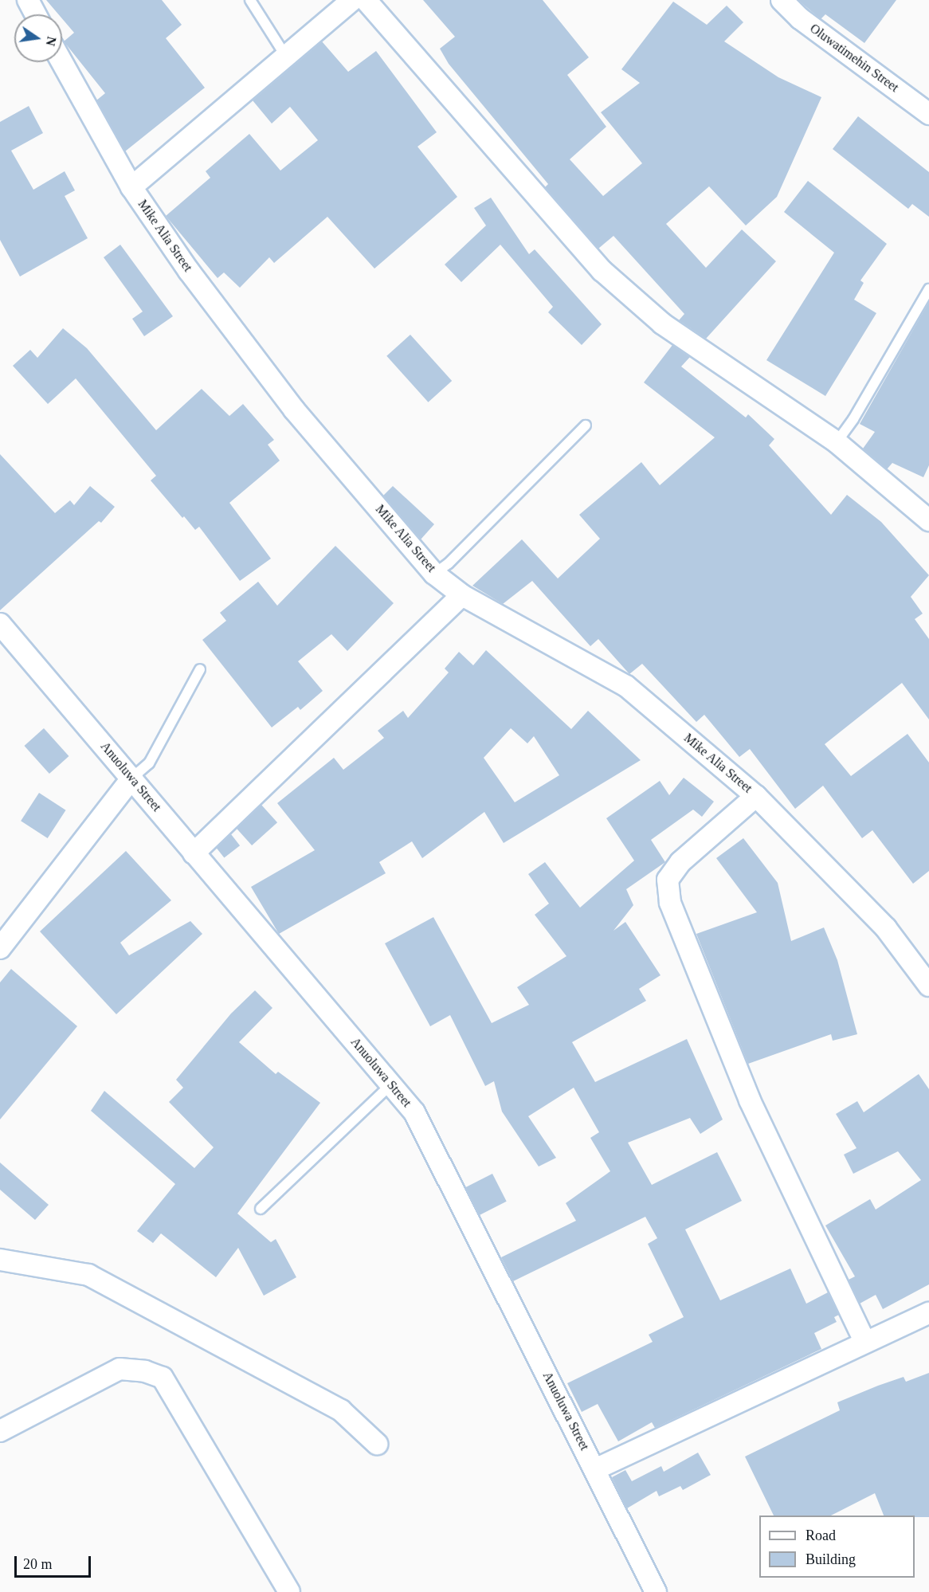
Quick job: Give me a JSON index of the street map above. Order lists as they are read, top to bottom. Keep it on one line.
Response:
{"streets":{"street":["Oluwatimehin Street","Mike Alia Street","Anuoluwa Street"]},"legend":["Road","Building"],"scale_bar":"20 m","north":"right"}
